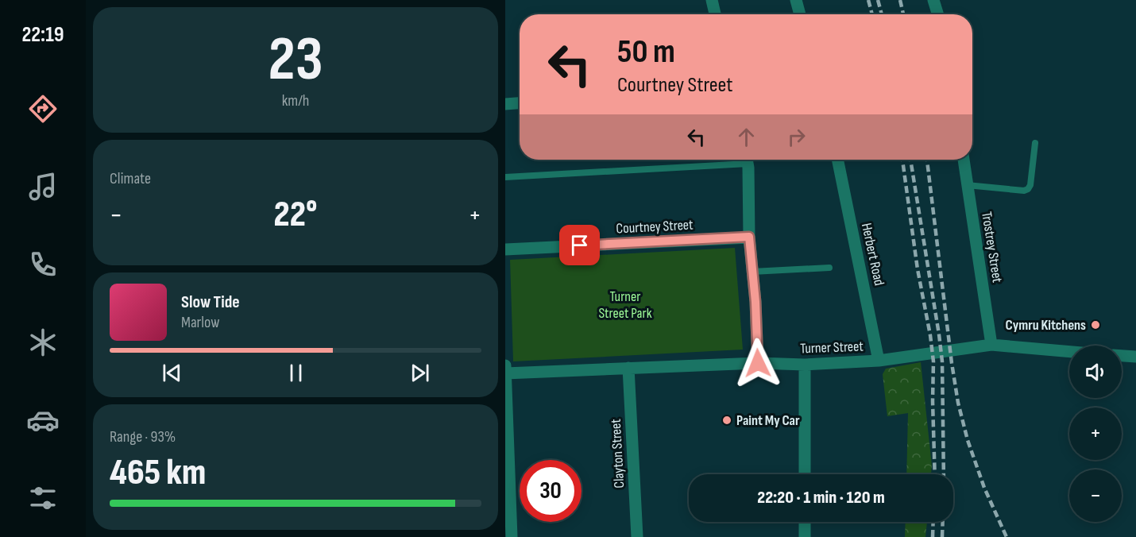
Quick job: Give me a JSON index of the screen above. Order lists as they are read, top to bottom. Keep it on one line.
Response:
{"streets":{"street":["Courtney Street","Trostrey Street","Herbert Road","Turner Street","Clayton Street"]},"crossings":[["Trostrey Street","Turner Street"],["Herbert Road","Turner Street"],["Turner Street","Clayton Street"]],"parks":["Turner Street Park"],"places":["Cymru Kitchens","Paint My Car"],"page":{"tabs":"22:19","tile":[["23","km/h"],"Climate",["Range · 93%","465 km"]],"turn":["50 m","Courtney Street"],"heat":["−","22°","+"],"song":["Slow Tide","Marlow"],"map_buttons":["+","−"],"limit":"30","trip":"22:20 · 1 min · 120 m"}}
